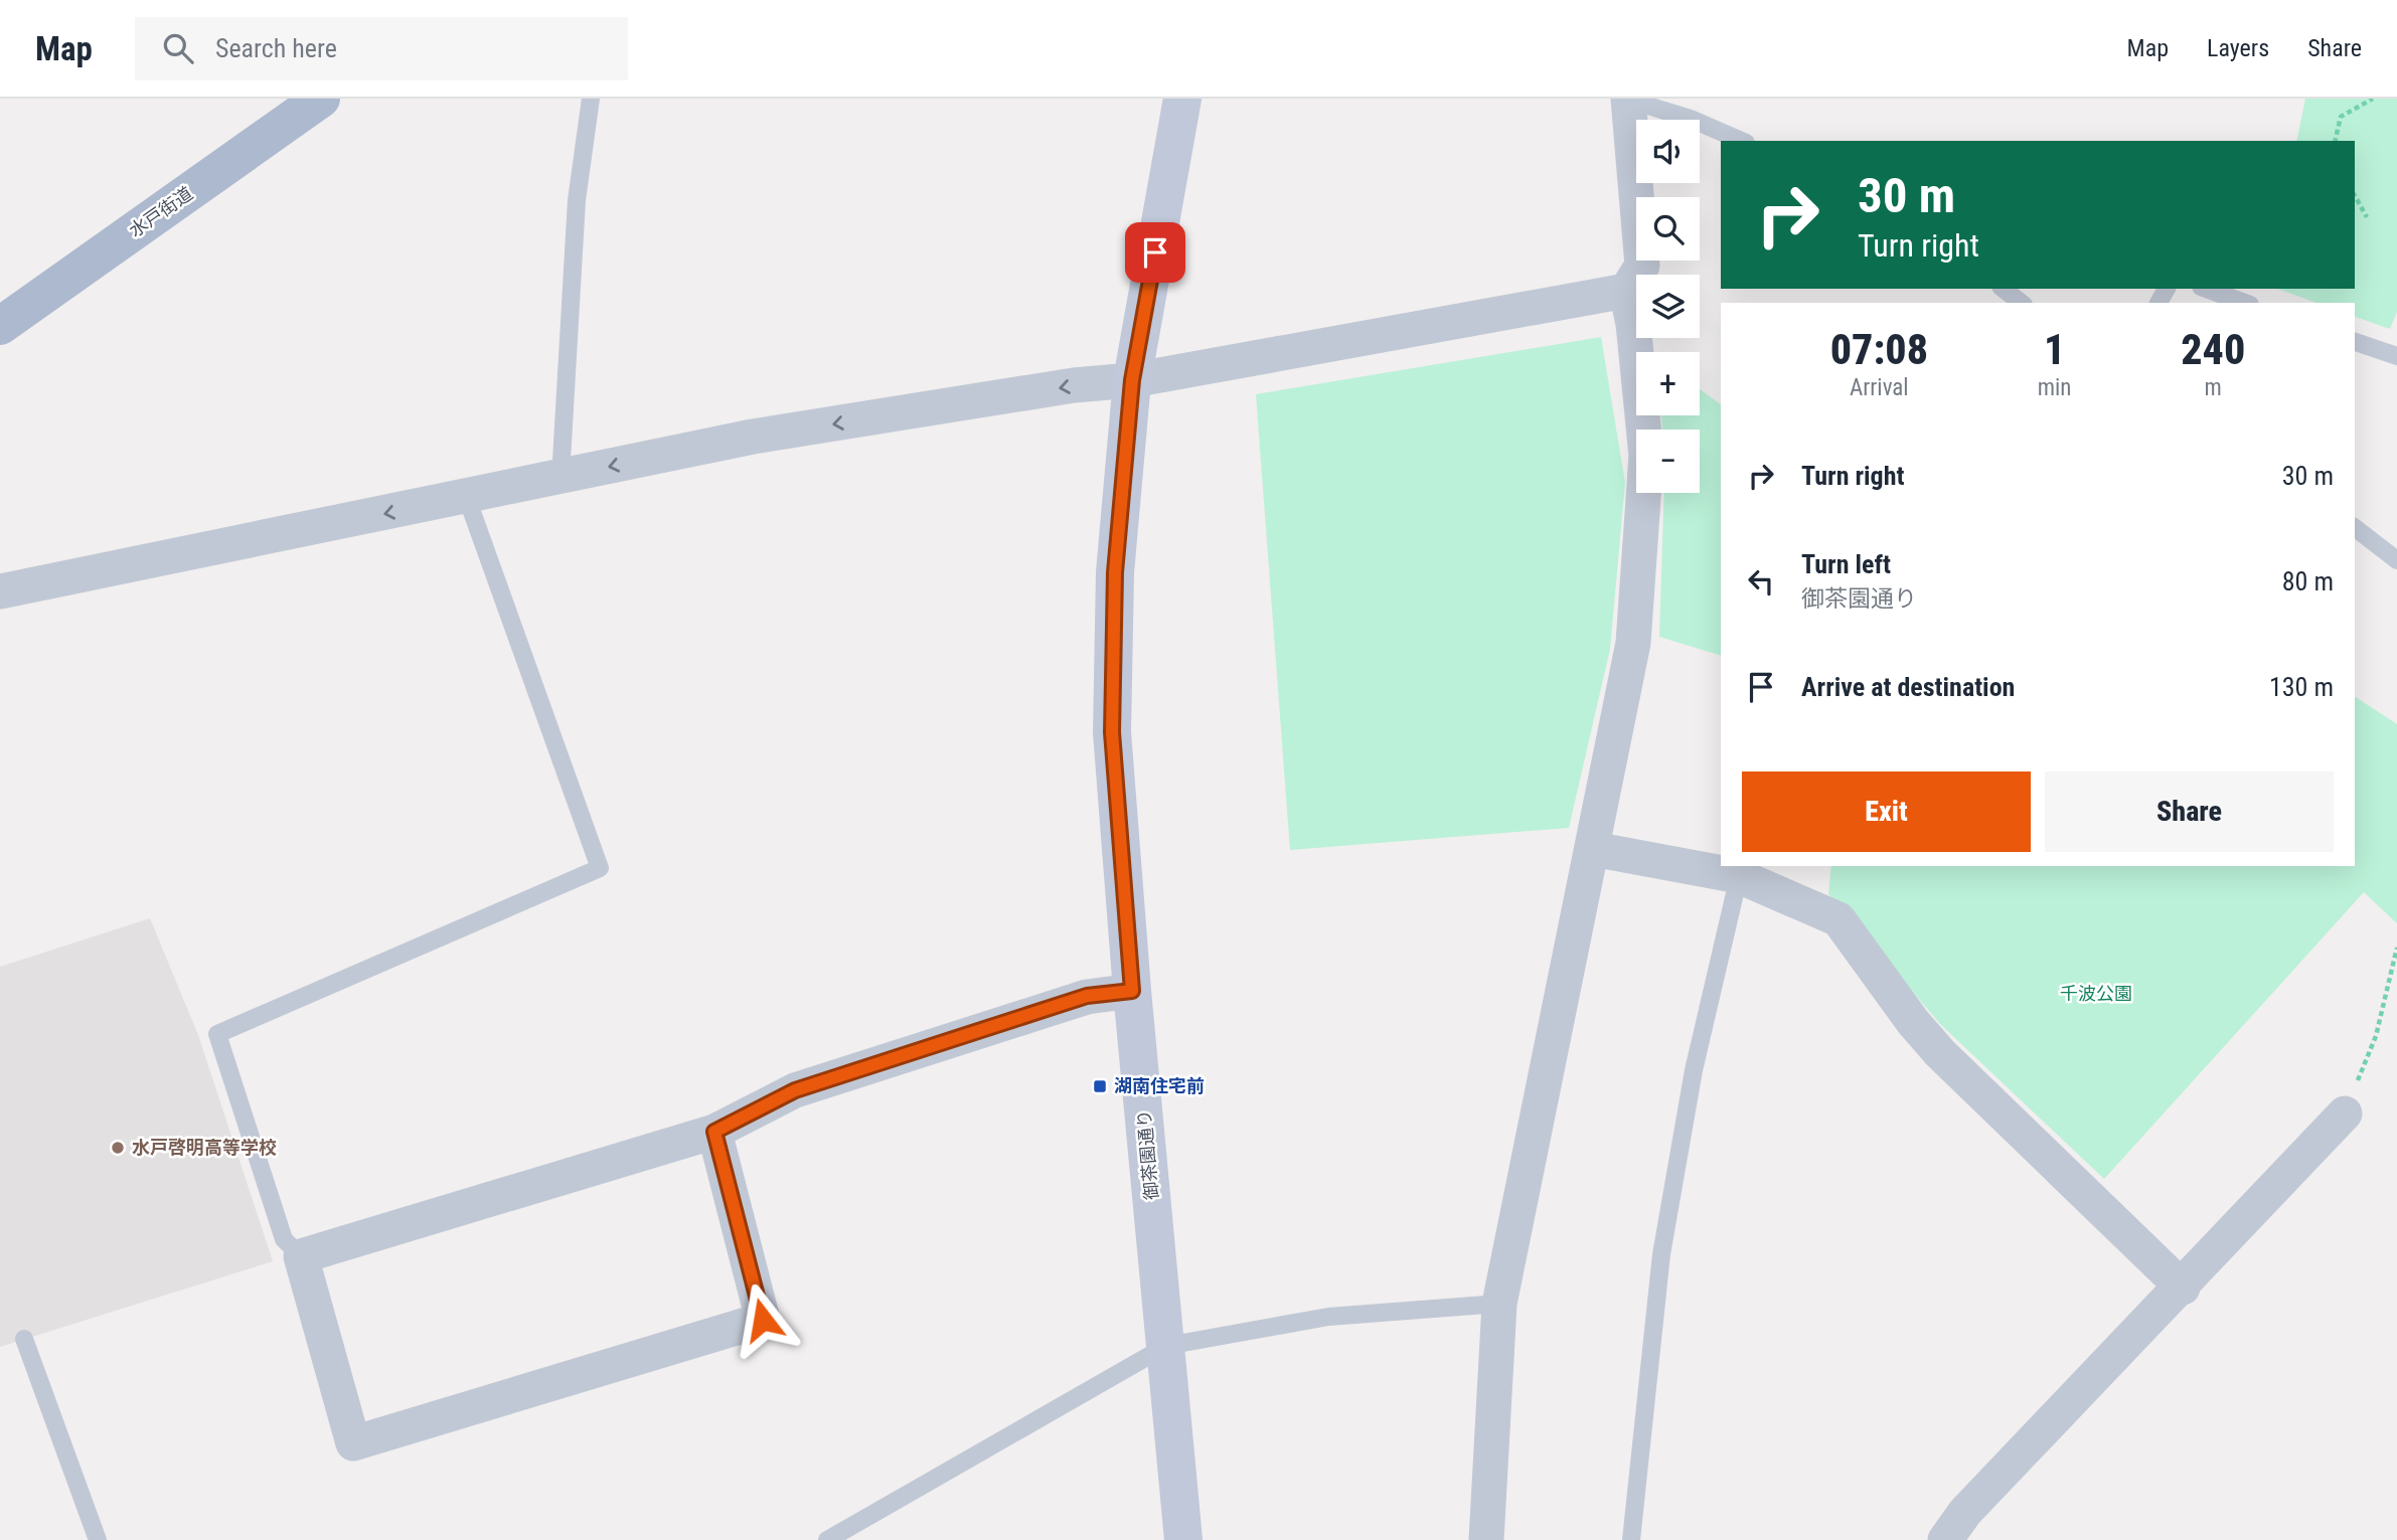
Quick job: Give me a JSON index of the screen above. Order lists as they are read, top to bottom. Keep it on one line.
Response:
{"streets":{"main road":["水戸街道"],"street":["御茶園通り"]},"parks":["千波公園"],"places":{"transit":["湖南住宅前"],"other":["水戸啓明高等学校"]},"page":{"header":"Map","search":"Search here","nav":["Map","Layers","Share"],"map_buttons":["+","−"],"turn":["30 m","Turn right"],"eta":["07:08","Arrival","1","min","240","m"],"list":[{"name":"Turn right","value":"30 m"},{"name":"Turn left","note":"御茶園通り","value":"80 m"},{"name":"Arrive at destination","value":"130 m"}],"buttons":["Exit","Share"]}}
